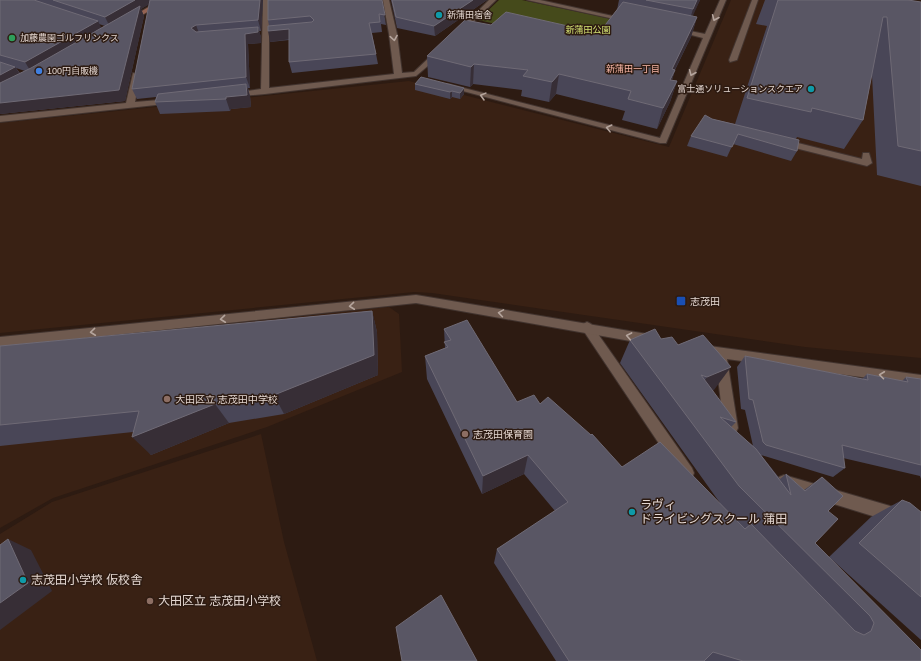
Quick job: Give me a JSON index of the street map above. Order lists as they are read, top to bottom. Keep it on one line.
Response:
{"districts":["新蒲田一丁目"],"parks":["新蒲田公園"],"places":{"other":["新蒲田宿舎","加藤農園ゴルフリンクス","100円自販機","富士通ソリューションスクエア","大田区立 志茂田中学校","志茂田保育園","ラヴィ ドライビングスクール 蒲田","志茂田小学校 仮校舎","大田区立 志茂田小学校"],"transit":["志茂田"]}}
